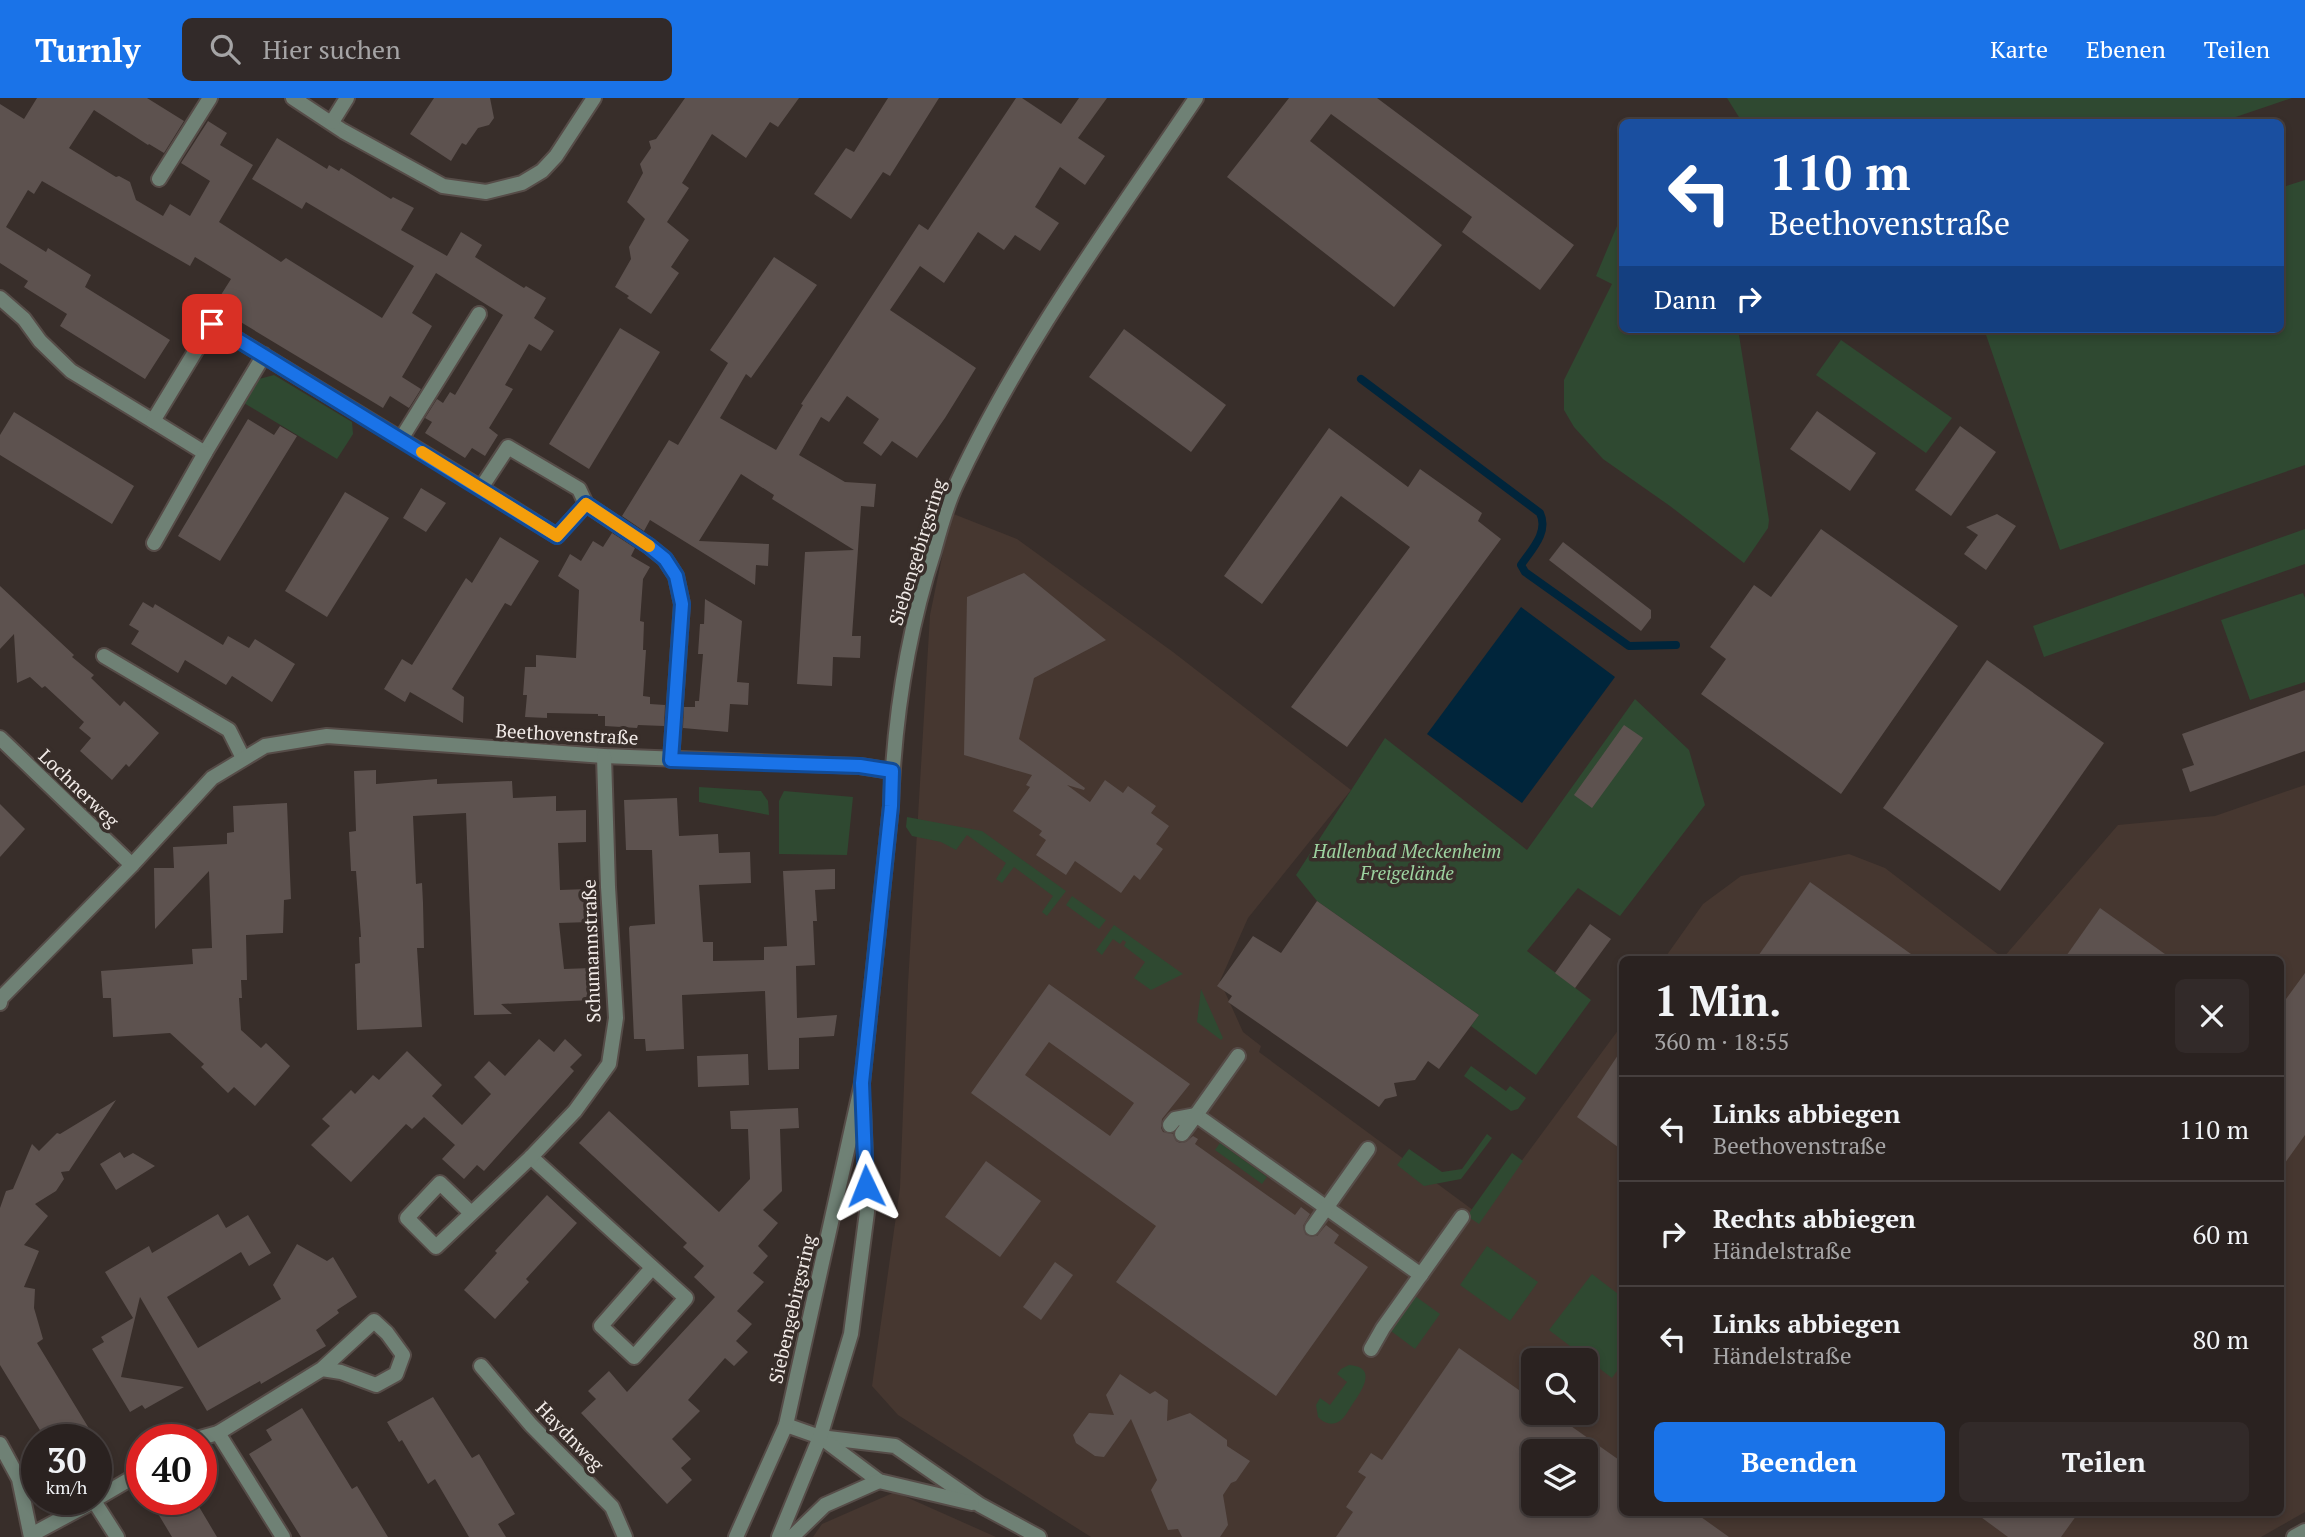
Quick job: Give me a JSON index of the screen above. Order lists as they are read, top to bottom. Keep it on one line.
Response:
{"streets":{"street":["Siebengebirgsring","Beethovenstraße","Lochnerweg","Schumannstraße","Haydnweg"]},"crossings":[["Siebengebirgsring","Beethovenstraße"],["Beethovenstraße","Lochnerweg"],["Beethovenstraße","Schumannstraße"]],"parks":["Hallenbad Meckenheim Freigelände"],"page":{"header":"Turnly","search":"Hier suchen","nav":["Karte","Ebenen","Teilen"],"turn":["110 m","Beethovenstraße"],"then":"Dann","heading":["1 Min.","360 m · 18:55"],"list":[{"name":"Links abbiegen","note":"Beethovenstraße","value":"110 m"},{"name":"Rechts abbiegen","note":"Händelstraße","value":"60 m"},{"name":"Links abbiegen","note":"Händelstraße","value":"80 m"}],"buttons":["Beenden","Teilen"],"speed":"30 km/h","limit":"40"}}
